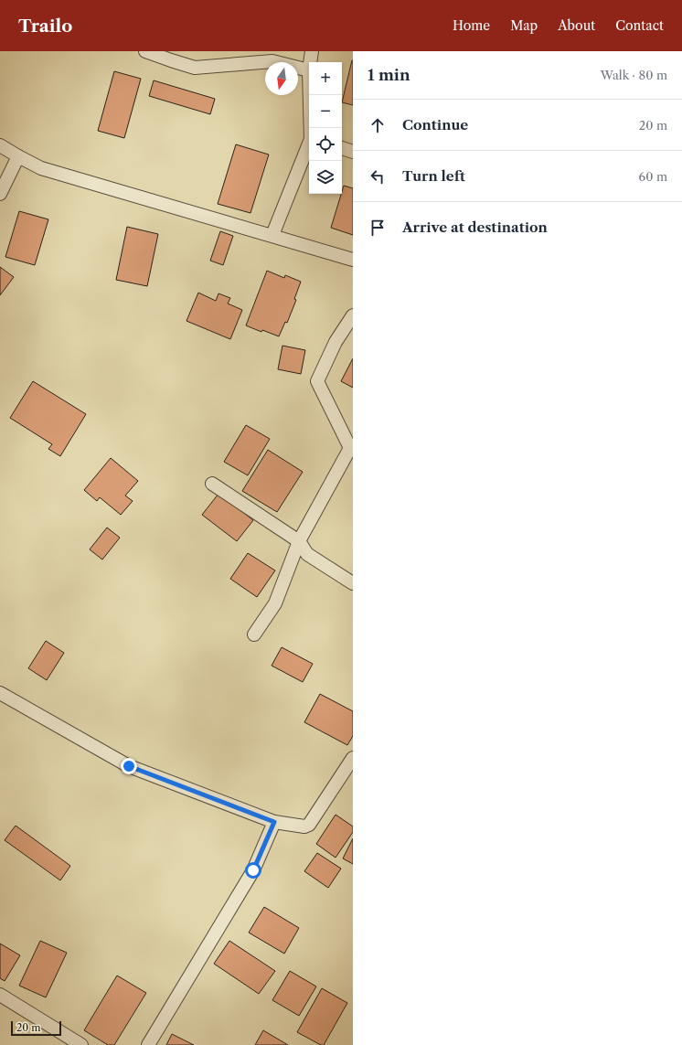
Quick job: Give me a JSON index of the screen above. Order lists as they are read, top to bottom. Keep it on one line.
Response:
{"scale_bar":"20 m","north":"bottom","page":{"header":"Trailo","nav":["Home","Map","About","Contact"],"heading":["1 min","Walk · 80 m"],"map_buttons":["+","−"],"list":[["Continue","20 m"],["Turn left","60 m"],"Arrive at destination"],"scale":"20 m"}}
